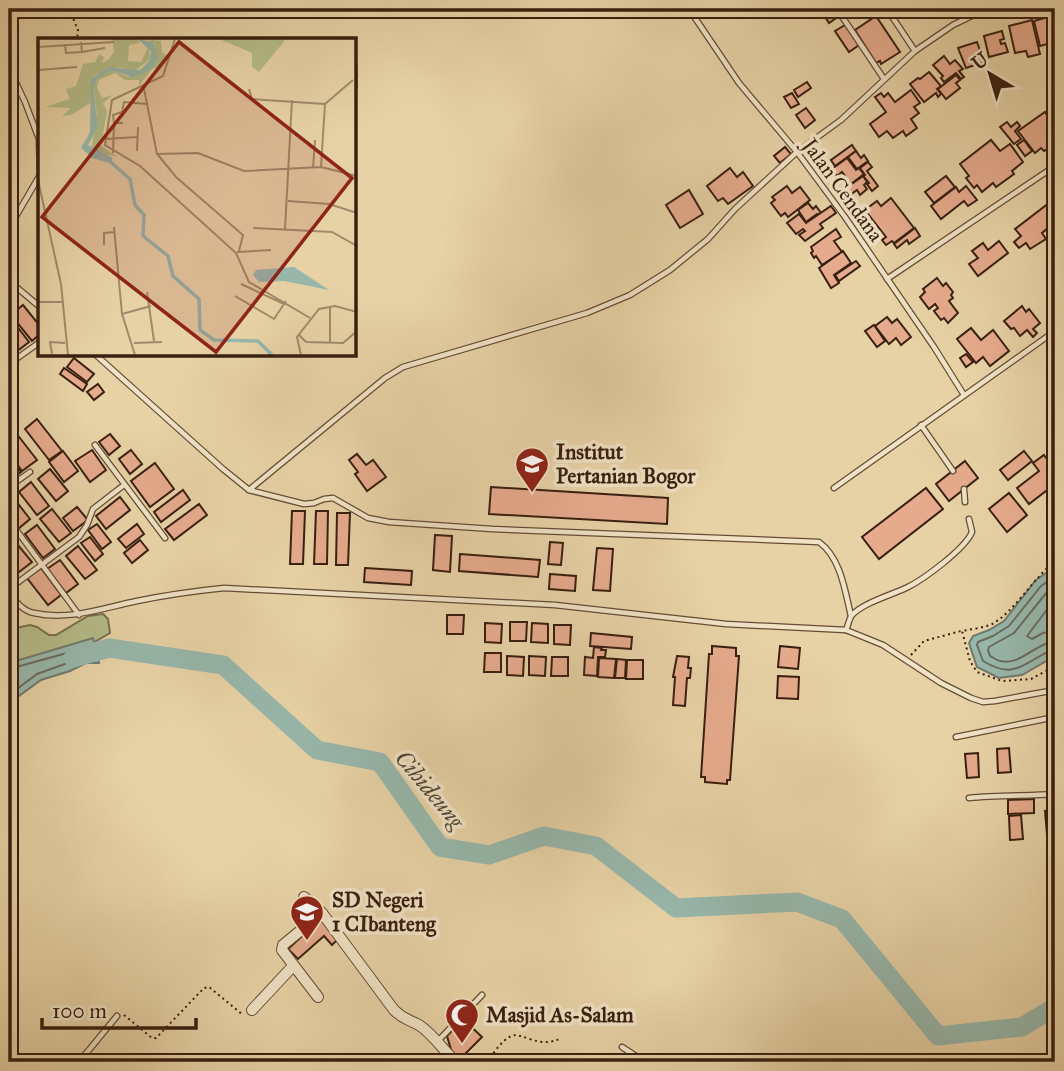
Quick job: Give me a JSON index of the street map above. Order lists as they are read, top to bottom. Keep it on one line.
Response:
{"streets":{"lane":["Jalan Cendana"]},"water":["Cihideung"],"places":{"school or university":["Institut Pertanian Bogor","SD Negeri 1 CIbanteng"],"mosque":["Masjid As-Salam"]},"scale_bar":"100 m","north":"top left"}
